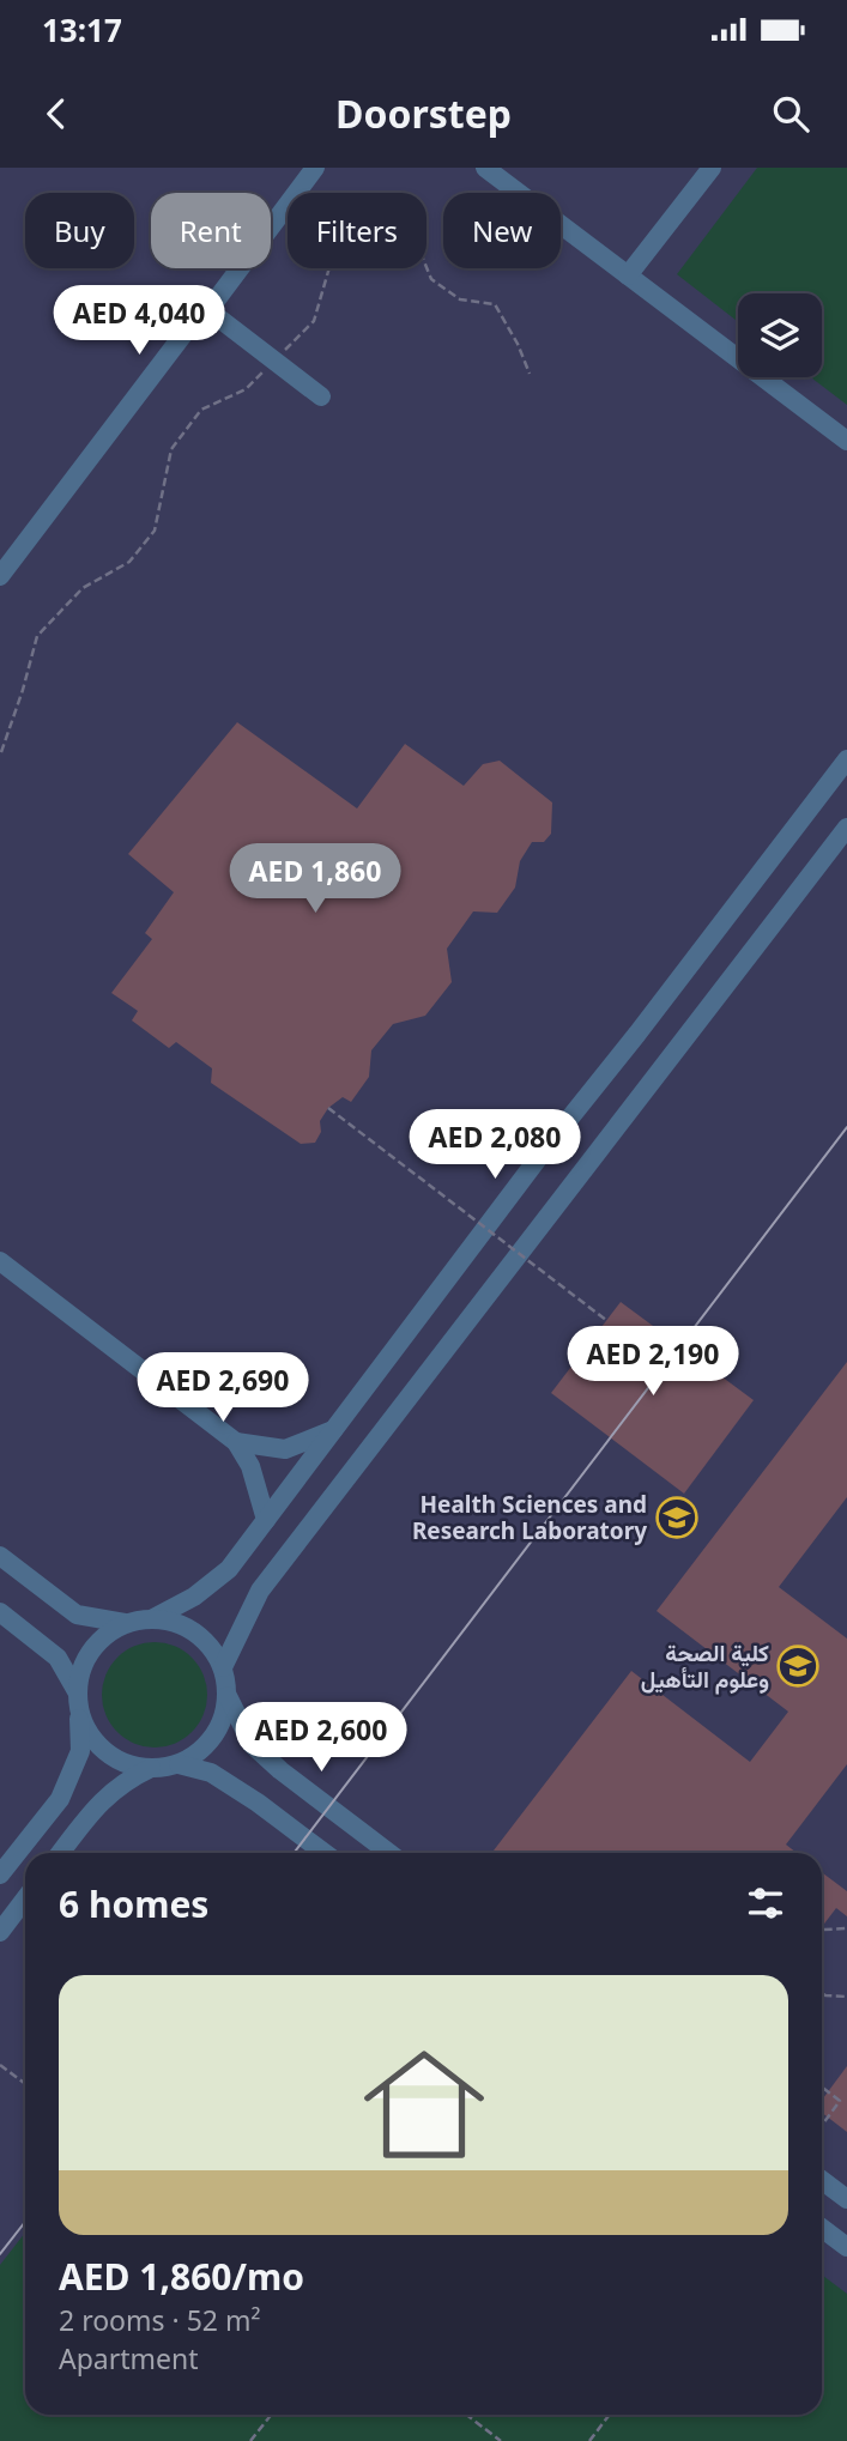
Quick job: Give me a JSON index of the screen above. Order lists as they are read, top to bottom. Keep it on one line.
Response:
{"places":{"school or university":["Health Sciences and Research Laboratory","كلية الصحة وعلوم التأهيل"]},"page":{"status":"13:17","header":"Doorstep","chip":["Buy","Rent","Filters","New"],"price":["AED 4,040","AED 1,860","AED 2,080","AED 2,190","AED 2,690","AED 2,600"],"heading":"6 homes","list":[{"name":"AED 1,860/mo","note":"2 rooms · 52 m² · Apartment"}]}}
